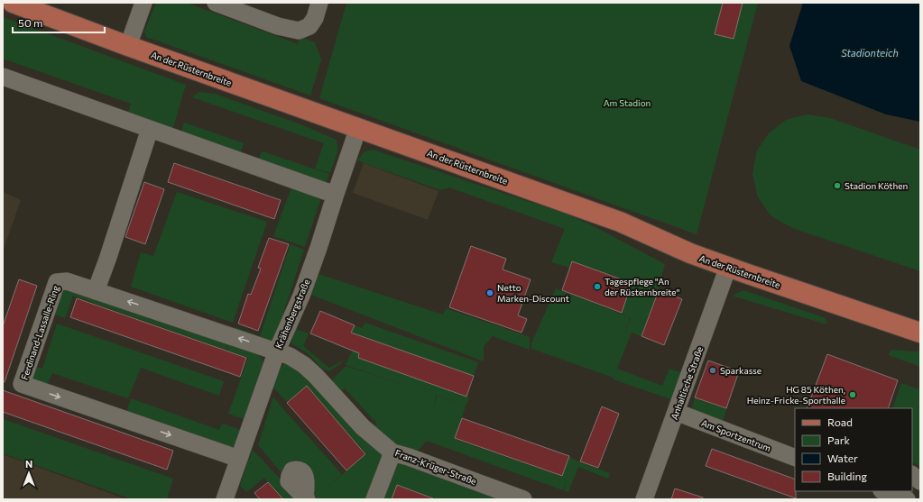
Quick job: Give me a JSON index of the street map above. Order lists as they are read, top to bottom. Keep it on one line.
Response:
{"streets":{"main road":["An der Rüsternbreite"],"street":["Krähenbergstraße","Ferdinand-Lassalle-Ring","Anhaltische Straße","Am Sportzentrum","Franz-Krüger-Straße"]},"crossings":[["An der Rüsternbreite","Krähenbergstraße"],["An der Rüsternbreite","Anhaltische Straße"],["Krähenbergstraße","Ferdinand-Lassalle-Ring"],["Krähenbergstraße","Franz-Krüger-Straße"],["Ferdinand-Lassalle-Ring","Franz-Krüger-Straße"],["Anhaltische Straße","Am Sportzentrum"]],"water":["Stadionteich"],"parks":["Am Stadion"],"places":["Stadion Köthen","Tagespflege \"An der Rüsternbreite\"","Netto Marken-Discount","Sparkasse","HG 85 Köthen, Heinz-Fricke-Sporthalle"],"legend":["Road","Park","Water","Building"],"scale_bar":"50 m","north":"top"}
